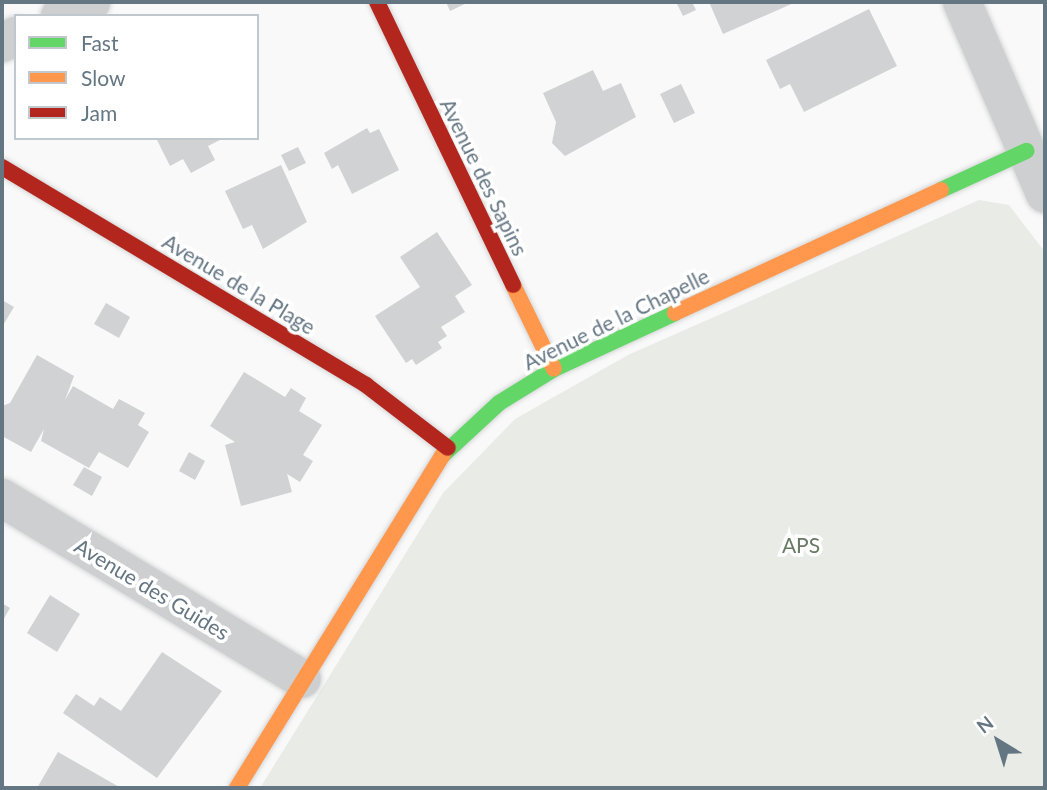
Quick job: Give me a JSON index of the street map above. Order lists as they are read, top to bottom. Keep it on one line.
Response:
{"streets":{"street":["Avenue des Sapins","Avenue de la Plage","Avenue de la Chapelle","Avenue des Guides"]},"crossings":[["Avenue des Sapins","Avenue de la Chapelle"],["Avenue de la Plage","Avenue de la Chapelle"],["Avenue de la Chapelle","Avenue des Guides"]],"parks":["APS"],"legend":["Fast","Slow","Jam"],"north":"top left"}
